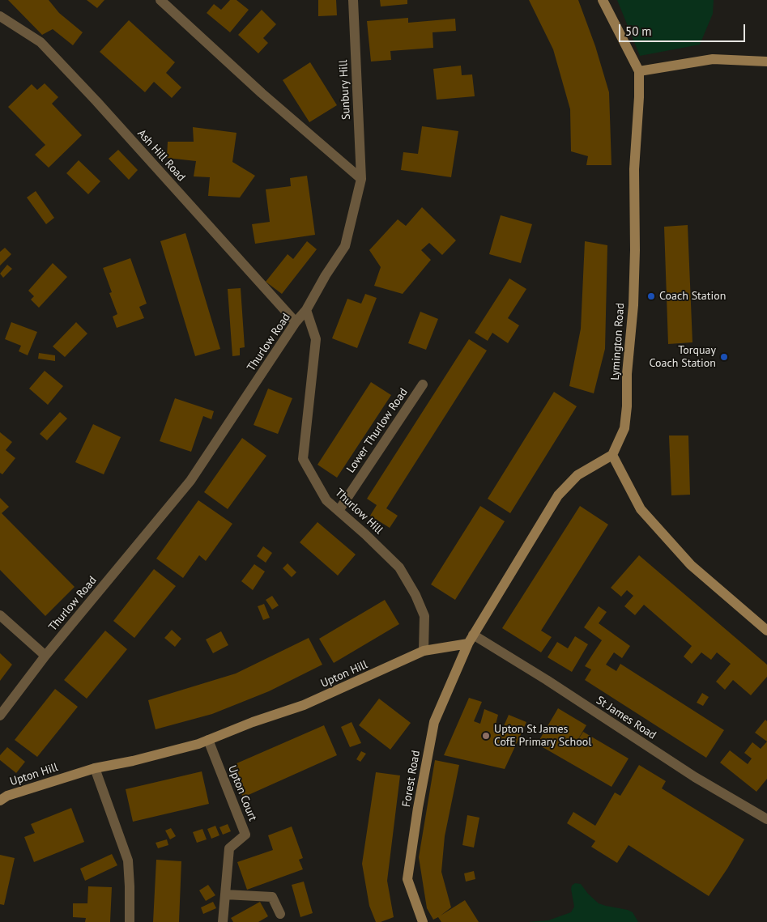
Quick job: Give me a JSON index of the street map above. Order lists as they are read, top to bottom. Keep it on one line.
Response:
{"streets":{"street":["Sunbury Hill","Ash Hill Road","Lymington Road","Thurlow Road","Lower Thurlow Road","Thurlow Hill","Upton Hill","St James Road","Forest Road","Upton Court"]},"crossings":[["Sunbury Hill","Thurlow Road"],["Ash Hill Road","Thurlow Road"],["Thurlow Road","Thurlow Hill"],["Lower Thurlow Road","Thurlow Hill"],["Thurlow Hill","Upton Hill"],["Upton Hill","St James Road"],["Upton Hill","Forest Road"],["Upton Hill","Upton Court"],["St James Road","Forest Road"]],"places":["Coach Station","Torquay Coach Station","Upton St James CofE Primary School"],"scale_bar":"50 m"}
